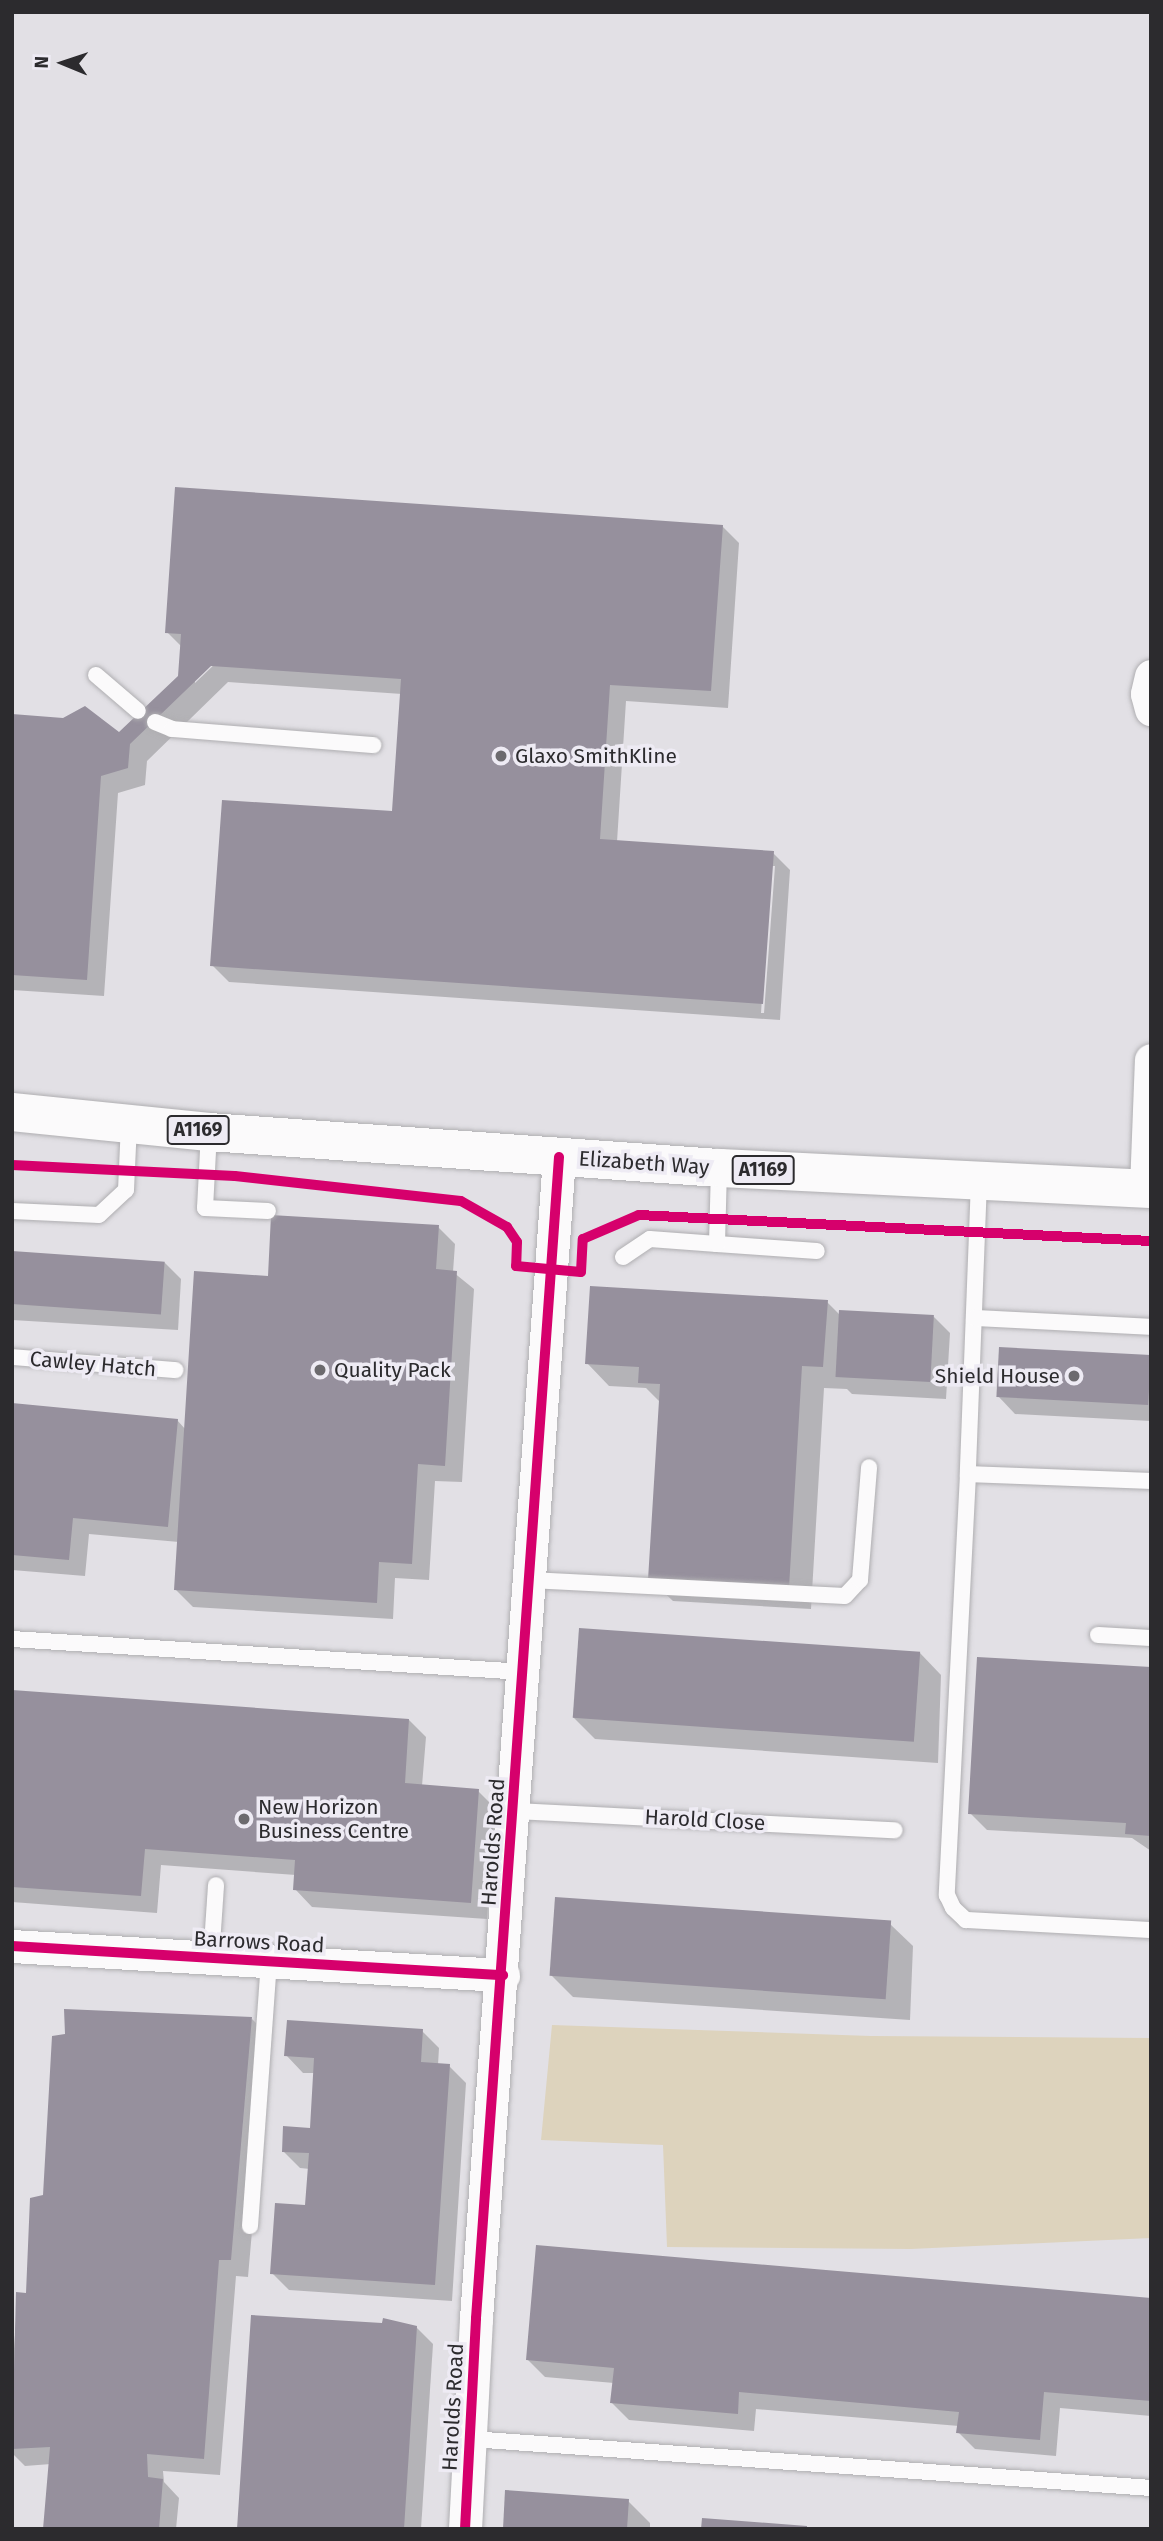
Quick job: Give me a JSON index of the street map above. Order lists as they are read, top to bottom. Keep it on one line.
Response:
{"streets":{"main road":["A1169","Elizabeth Way"],"street":["Harolds Road","Barrows Road"],"lane":["Cawley Hatch","Harold Close"]},"crossings":[["Elizabeth Way","Harolds Road"],["Harold Close","Harolds Road"],["Harolds Road","Barrows Road"]],"places":["Glaxo SmithKline","Quality Pack","Shield House","New Horizon Business Centre"],"north":"left"}
